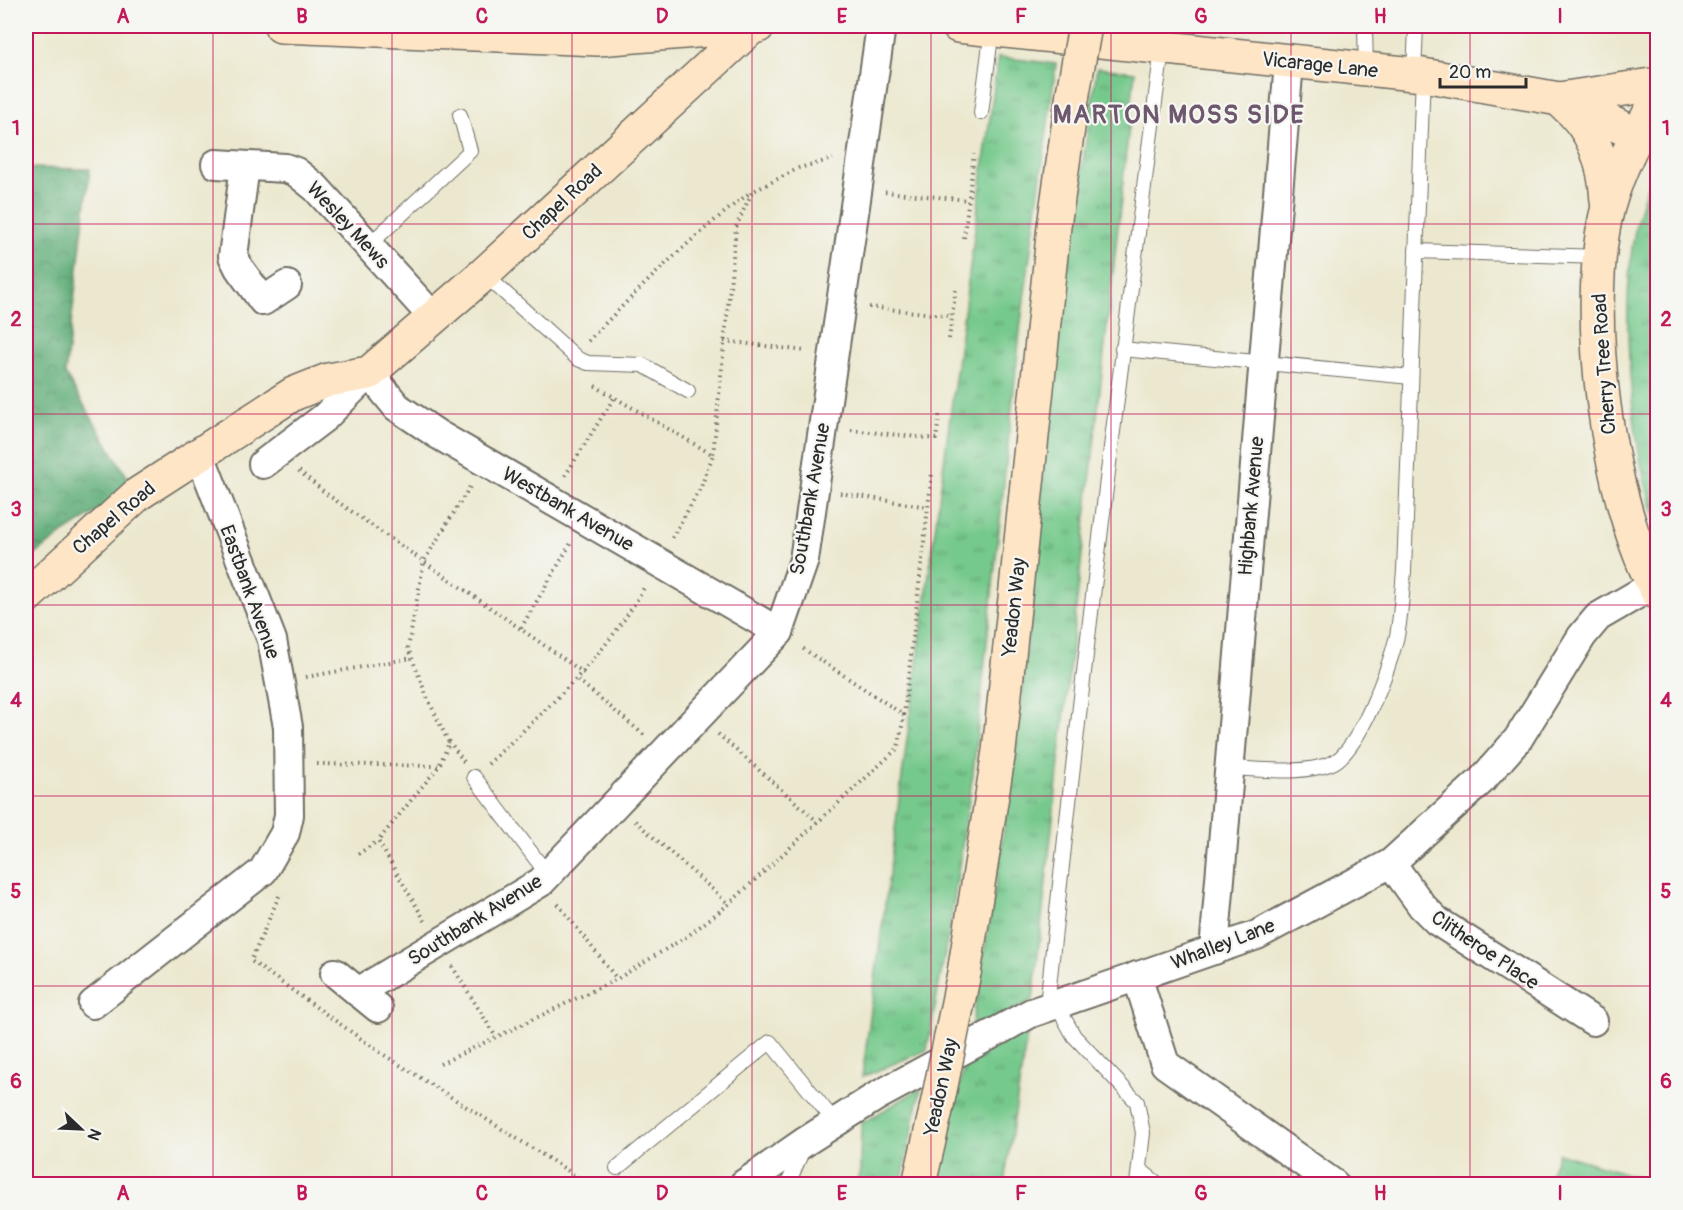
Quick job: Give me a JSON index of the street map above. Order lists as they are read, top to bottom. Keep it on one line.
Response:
{"streets":{"street":["Vicarage Lane","Chapel Road","Wesley Mews","Cherry Tree Road","Southbank Avenue","Highbank Avenue","Westbank Avenue","Eastbank Avenue","Yeadon Way","Whalley Lane","Clitheroe Place"]},"crossings":[["Vicarage Lane","Cherry Tree Road"],["Vicarage Lane","Highbank Avenue"],["Chapel Road","Wesley Mews"],["Chapel Road","Westbank Avenue"],["Chapel Road","Eastbank Avenue"],["Cherry Tree Road","Whalley Lane"],["Southbank Avenue","Westbank Avenue"],["Highbank Avenue","Whalley Lane"],["Whalley Lane","Clitheroe Place"]],"districts":["MARTON MOSS SIDE"],"scale_bar":"20 m","north":"bottom right","grid":{"columns":["A","B","C","D","E","F","G","H","I"],"rows":["1","2","3","4","5","6"]}}
